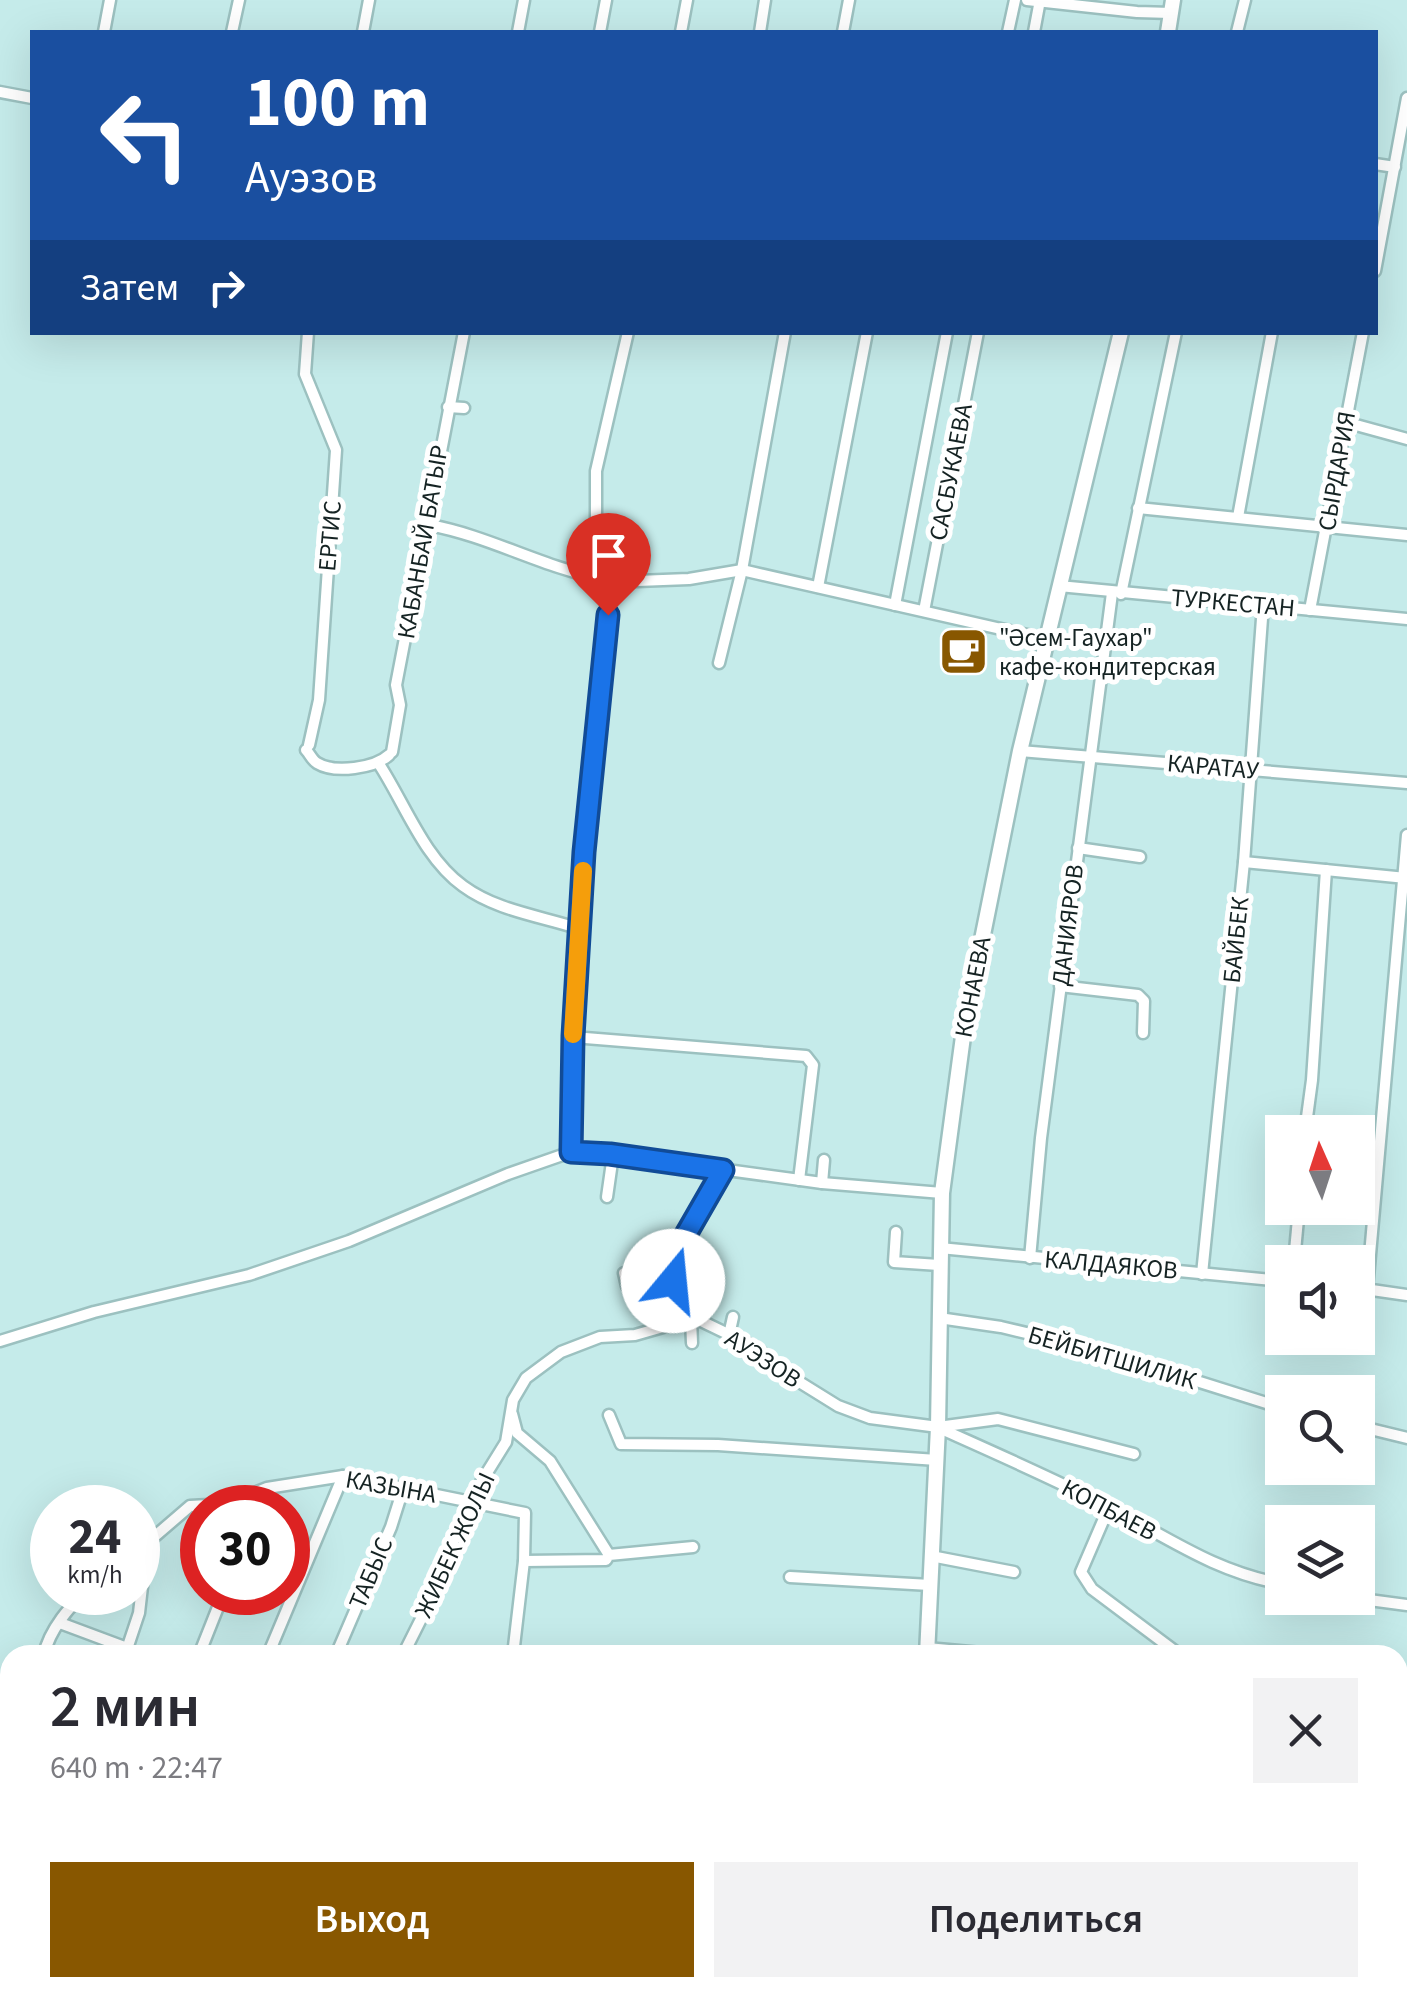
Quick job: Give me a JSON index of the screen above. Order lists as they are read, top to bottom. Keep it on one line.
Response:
{"streets":{"main road":["КОНАЕВА"],"street":["СЫРДАРИЯ","САСБУКАЕВА","ЕРТИС","КАБАНБАЙ БАТЫР","ТУРКЕСТАН","КАРАТАУ","ДАНИЯРОВ","БАЙБЕК","КАЛДАЯКОВ","БЕЙБИТШИЛИК","АУЭЗОВ","КАЗЫНА","КОПБАЕВ","ЖИБЕК ЖОЛЫ","ТАБЫС"]},"crossings":[["СЫРДАРИЯ","ТУРКЕСТАН"],["ЕРТИС","КАБАНБАЙ БАТЫР"],["ТУРКЕСТАН","ДАНИЯРОВ"],["ТУРКЕСТАН","БАЙБЕК"],["ТУРКЕСТАН","КОНАЕВА"],["КАРАТАУ","ДАНИЯРОВ"],["КАРАТАУ","БАЙБЕК"],["КАРАТАУ","КОНАЕВА"],["ДАНИЯРОВ","КАЛДАЯКОВ"],["БАЙБЕК","КАЛДАЯКОВ"],["КОНАЕВА","КАЛДАЯКОВ"],["КОНАЕВА","БЕЙБИТШИЛИК"],["КОНАЕВА","АУЭЗОВ"],["КОНАЕВА","КОПБАЕВ"],["АУЭЗОВ","КОПБАЕВ"],["АУЭЗОВ","ЖИБЕК ЖОЛЫ"],["КАЗЫНА","ЖИБЕК ЖОЛЫ"],["КАЗЫНА","ТАБЫС"]],"places":{"cafe":["\"Әсем-Гаухар\" кафе-кондитерская"]},"north":"top","page":{"turn":["100 m","Ауэзов"],"then":"Затем","speed":"24 km/h","limit":"30","heading":["2 мин","640 m · 22:47"],"buttons":["Выход","Поделиться"]}}
